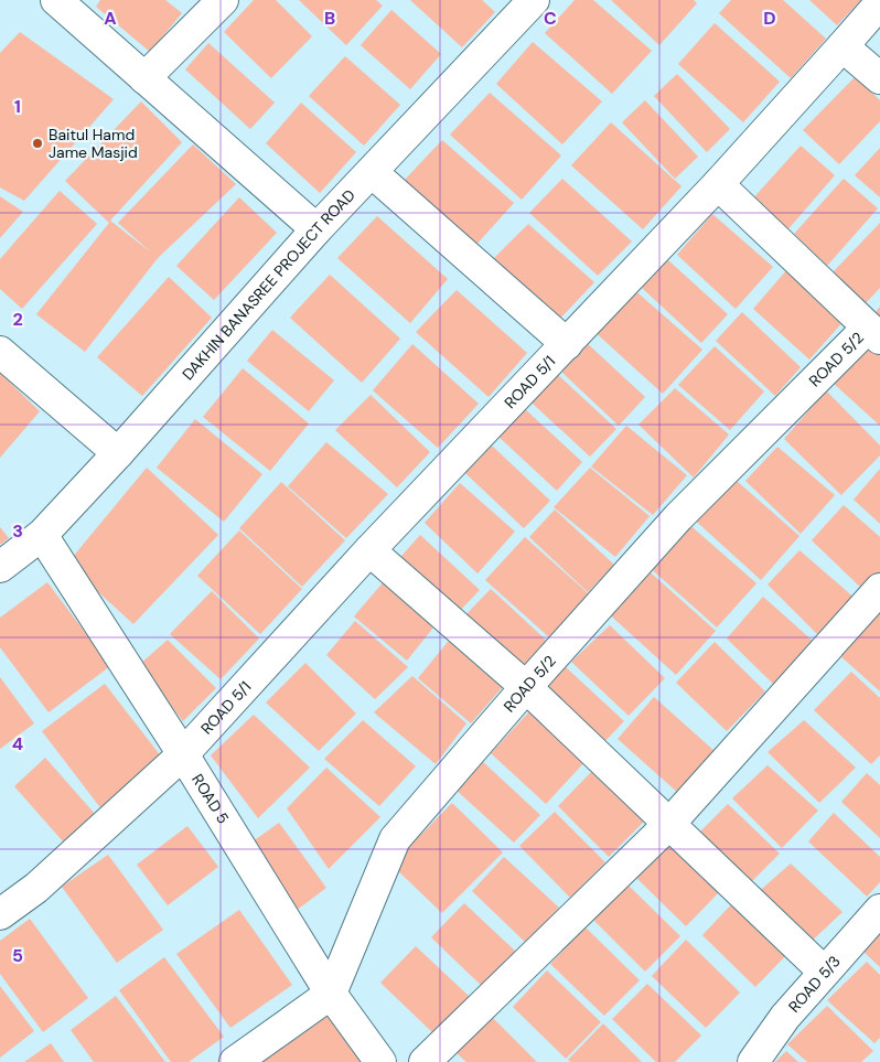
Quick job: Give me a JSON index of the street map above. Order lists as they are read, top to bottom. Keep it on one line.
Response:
{"streets":{"street":["DAKHIN BANASREE PROJECT ROAD","ROAD 5/2","ROAD 5/1","ROAD 5","ROAD 5/3"]},"crossings":[["DAKHIN BANASREE PROJECT ROAD","ROAD 5"],["ROAD 5/2","ROAD 5"],["ROAD 5/1","ROAD 5"]],"places":["Baitul Hamd Jame Masjid"],"grid":{"columns":["A","B","C","D"],"rows":["1","2","3","4","5"]}}
